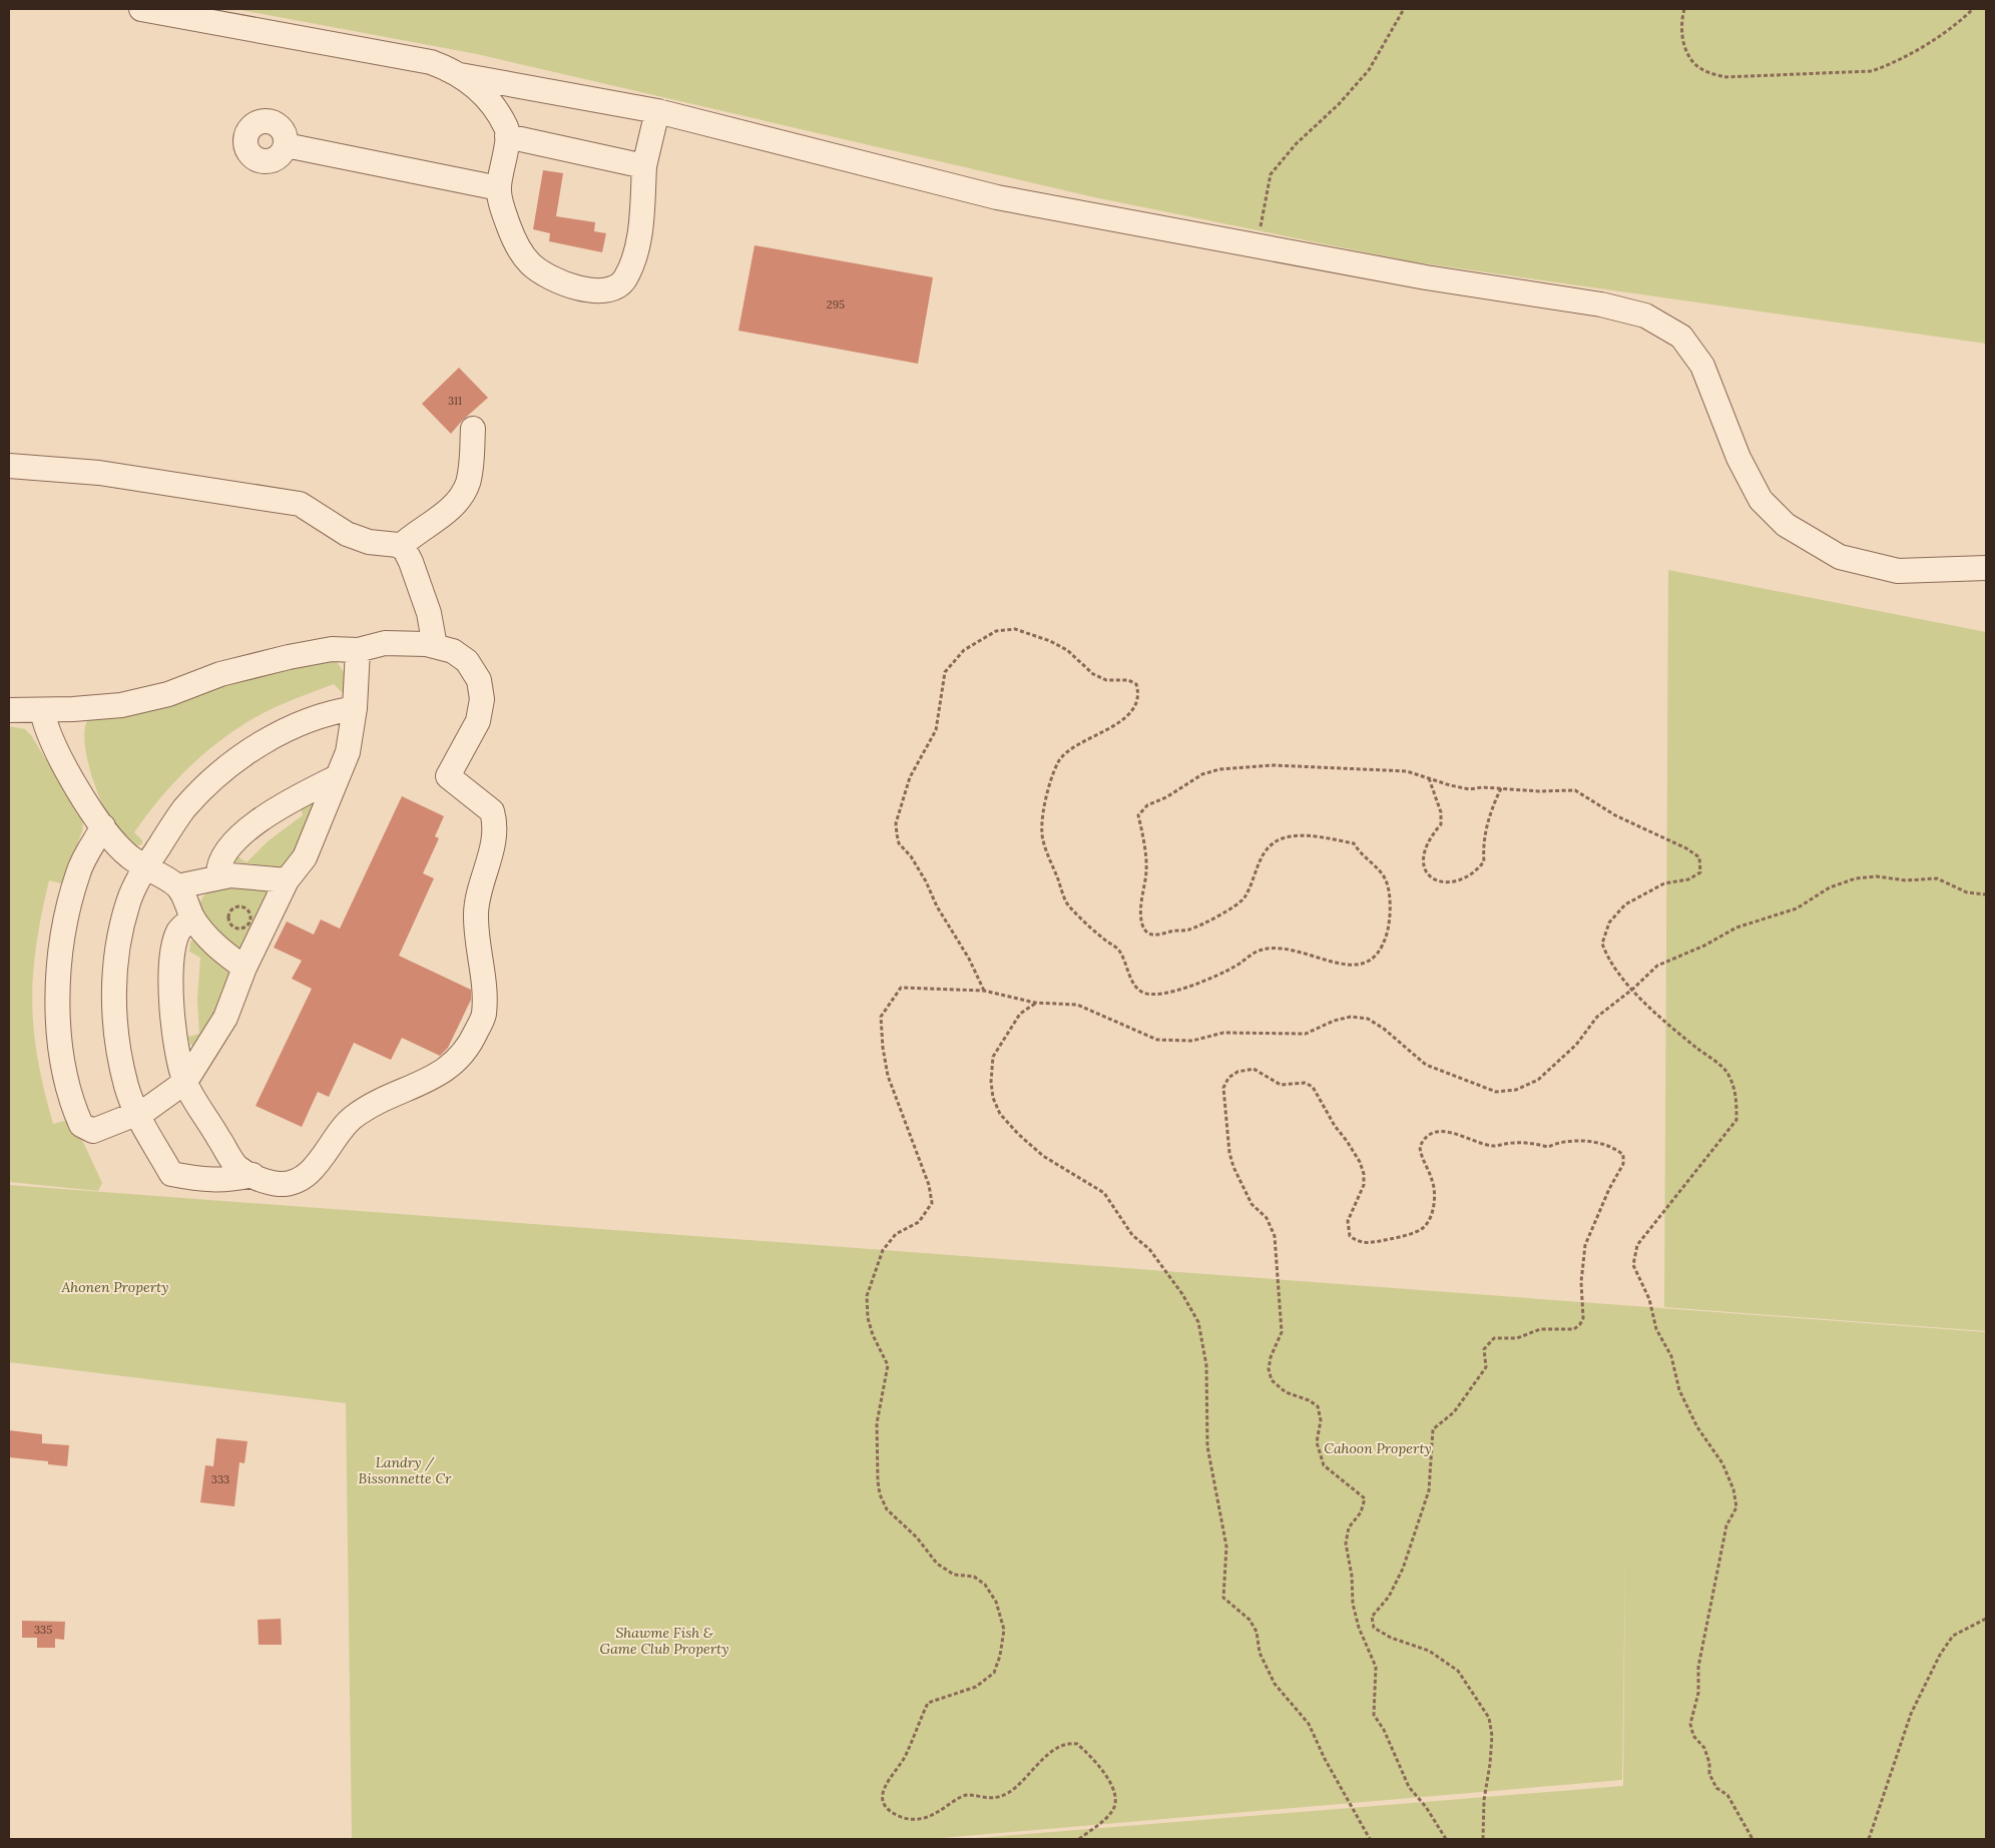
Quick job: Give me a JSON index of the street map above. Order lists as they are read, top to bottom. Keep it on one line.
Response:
{"parks":["Ahonen Property","Cahoon Property","Landry / Bissonnette Cr","Shawme Fish & Game Club Property"],"house_numbers":["295","311","333","335"]}
